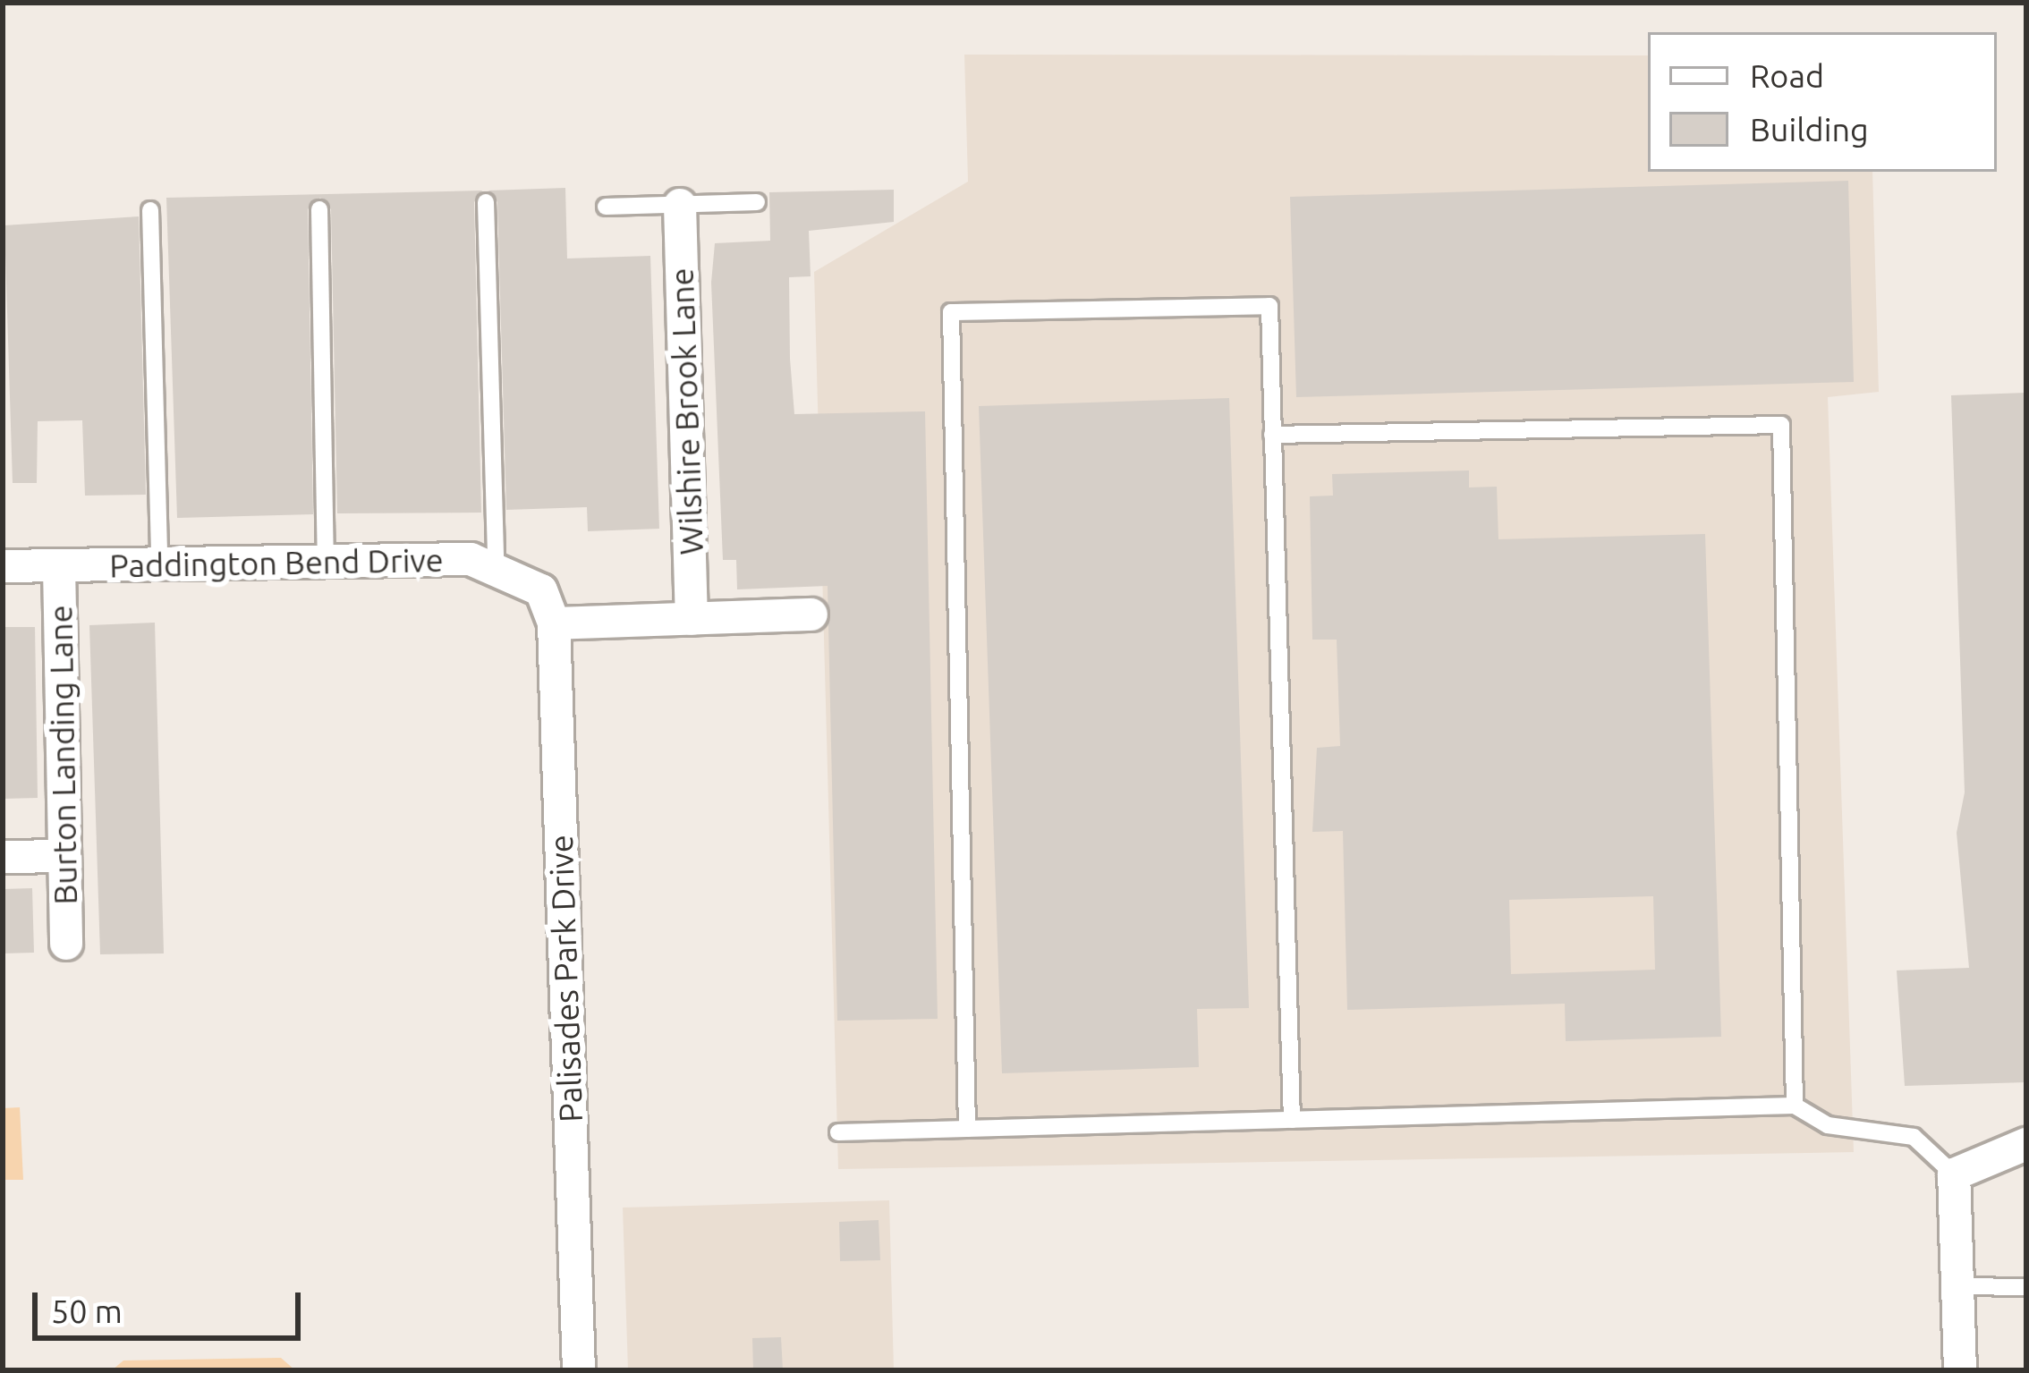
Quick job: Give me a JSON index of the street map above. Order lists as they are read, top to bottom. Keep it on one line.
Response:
{"streets":{"street":["Wilshire Brook Lane","Paddington Bend Drive","Burton Landing Lane","Palisades Park Drive"]},"crossings":[["Paddington Bend Drive","Burton Landing Lane"],["Paddington Bend Drive","Palisades Park Drive"]],"legend":["Road","Building"],"scale_bar":"50 m"}
